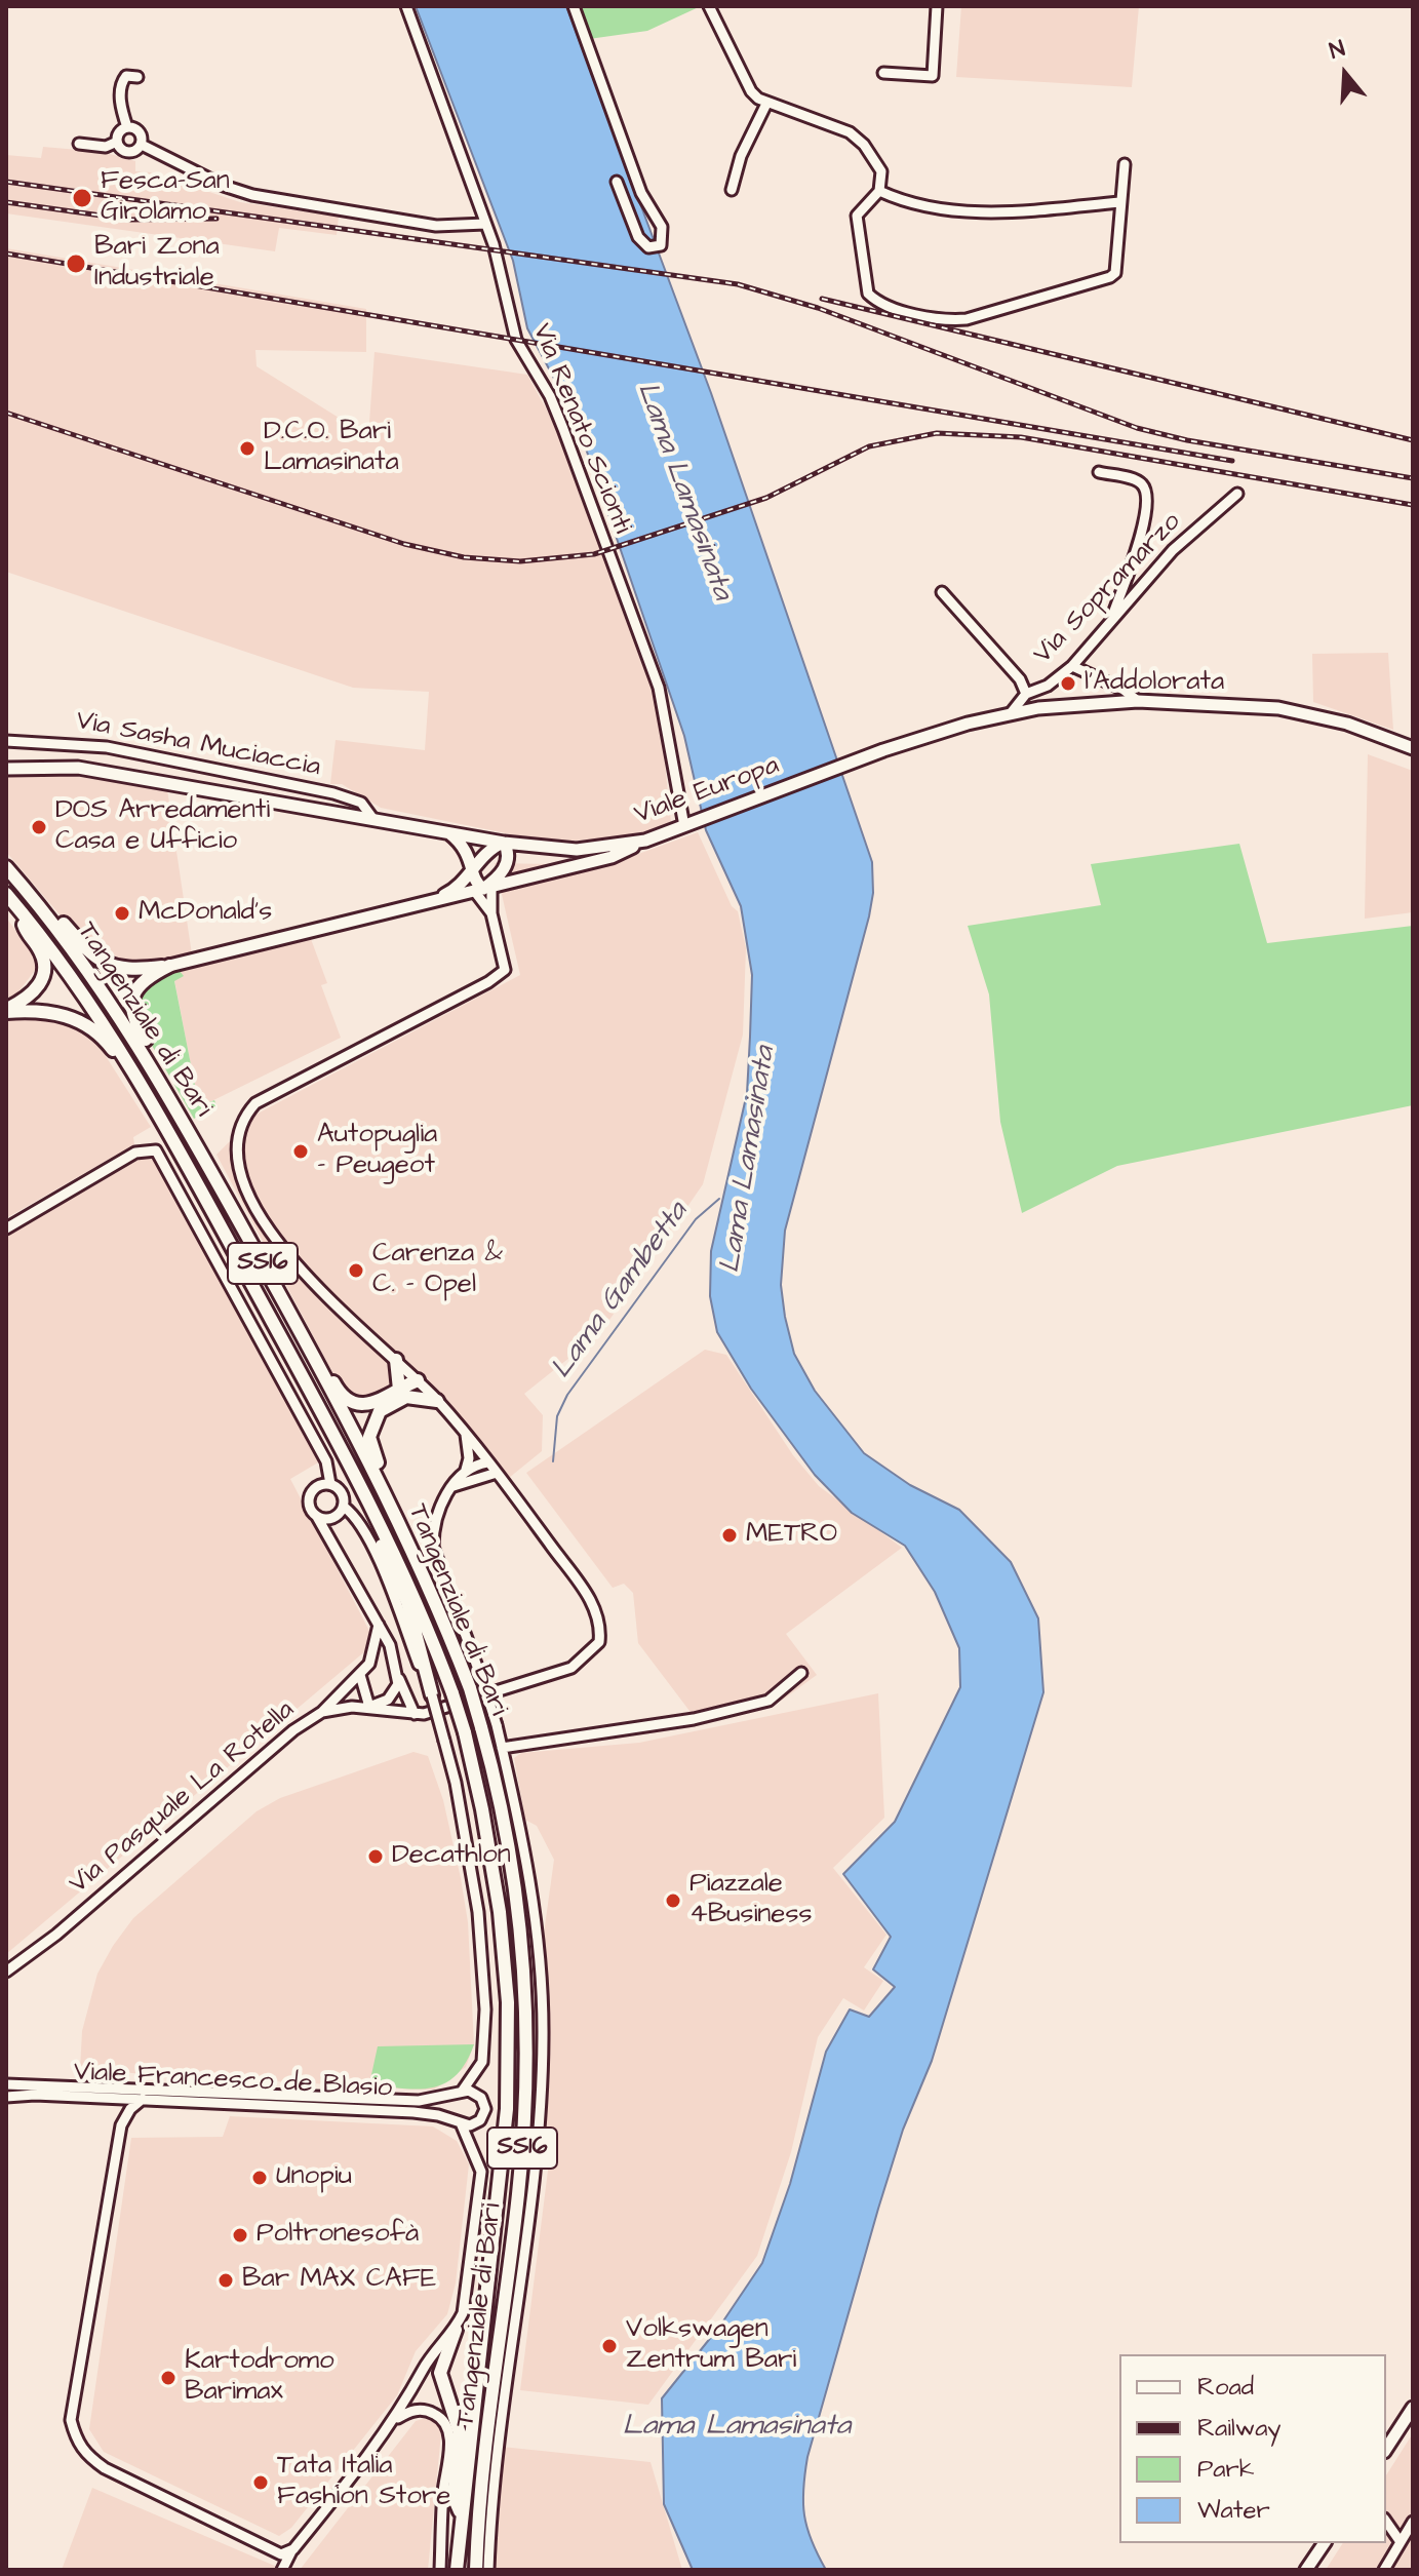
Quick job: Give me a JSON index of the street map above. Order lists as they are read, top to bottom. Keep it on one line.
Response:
{"streets":{"highway":["Tangenziale di Bari","SS16"],"main road":["Viale Europa"],"street":["Via Renato Scionti","Via Sopramarzo","Via Sasha Muciaccia","Via Pasquale La Rotella","Viale Francesco de Blasio"]},"crossings":[["Via Renato Scionti","Viale Europa"],["Via Sopramarzo","Viale Europa"],["Via Sasha Muciaccia","Viale Europa"]],"water":["Lama Lamasinata","Lama Gambetta"],"places":["Fesca-San Girolamo","Bari Zona Industriale","D.C.O. Bari Lamasinata","l'Addolorata","DOS Arredamenti Casa e Ufficio","McDonald's","Autopuglia - Peugeot","Carenza & C. - Opel","METRO","Decathlon","Piazzale 4Business","Unopiu","Poltronesofà","Bar MAX CAFE","Volkswagen Zentrum Bari","Kartodromo Barimax","Tata Italia Fashion Store"],"legend":["Road","Railway","Park","Water"],"north":"top"}
